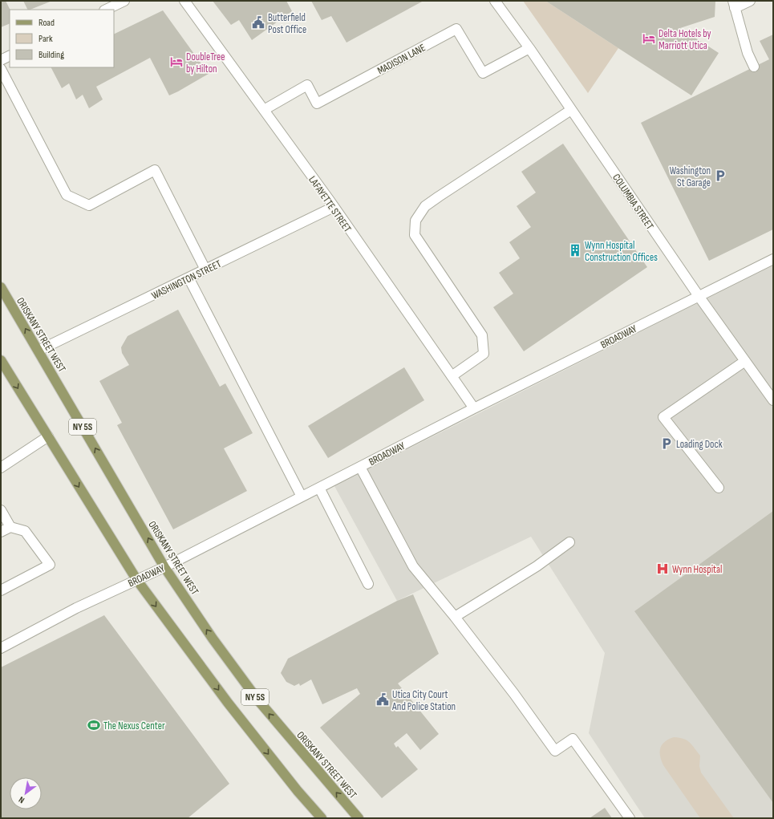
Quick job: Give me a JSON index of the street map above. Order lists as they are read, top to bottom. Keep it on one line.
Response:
{"streets":{"main road":["ORISKANY STREET WEST","NY 5S"],"street":["MADISON LANE","COLUMBIA STREET","LAFAYETTE STREET","WASHINGTON STREET","BROADWAY"]},"crossings":[["MADISON LANE","COLUMBIA STREET"],["MADISON LANE","LAFAYETTE STREET"],["COLUMBIA STREET","BROADWAY"],["LAFAYETTE STREET","WASHINGTON STREET"],["LAFAYETTE STREET","BROADWAY"],["WASHINGTON STREET","ORISKANY STREET WEST"],["ORISKANY STREET WEST","BROADWAY"],["BROADWAY","NY 5S"]],"places":{"public building":["Butterfield Post Office","Utica City Court And Police Station"],"hotel":["Delta Hotels by Marriott Utica","DoubleTree by Hilton"],"parking":["Washington St Garage","Loading Dock"],"building":["Wynn Hospital Construction Offices"],"hospital":["Wynn Hospital"],"sports":["The Nexus Center"]},"legend":["Road","Park","Building"],"north":"bottom left"}
